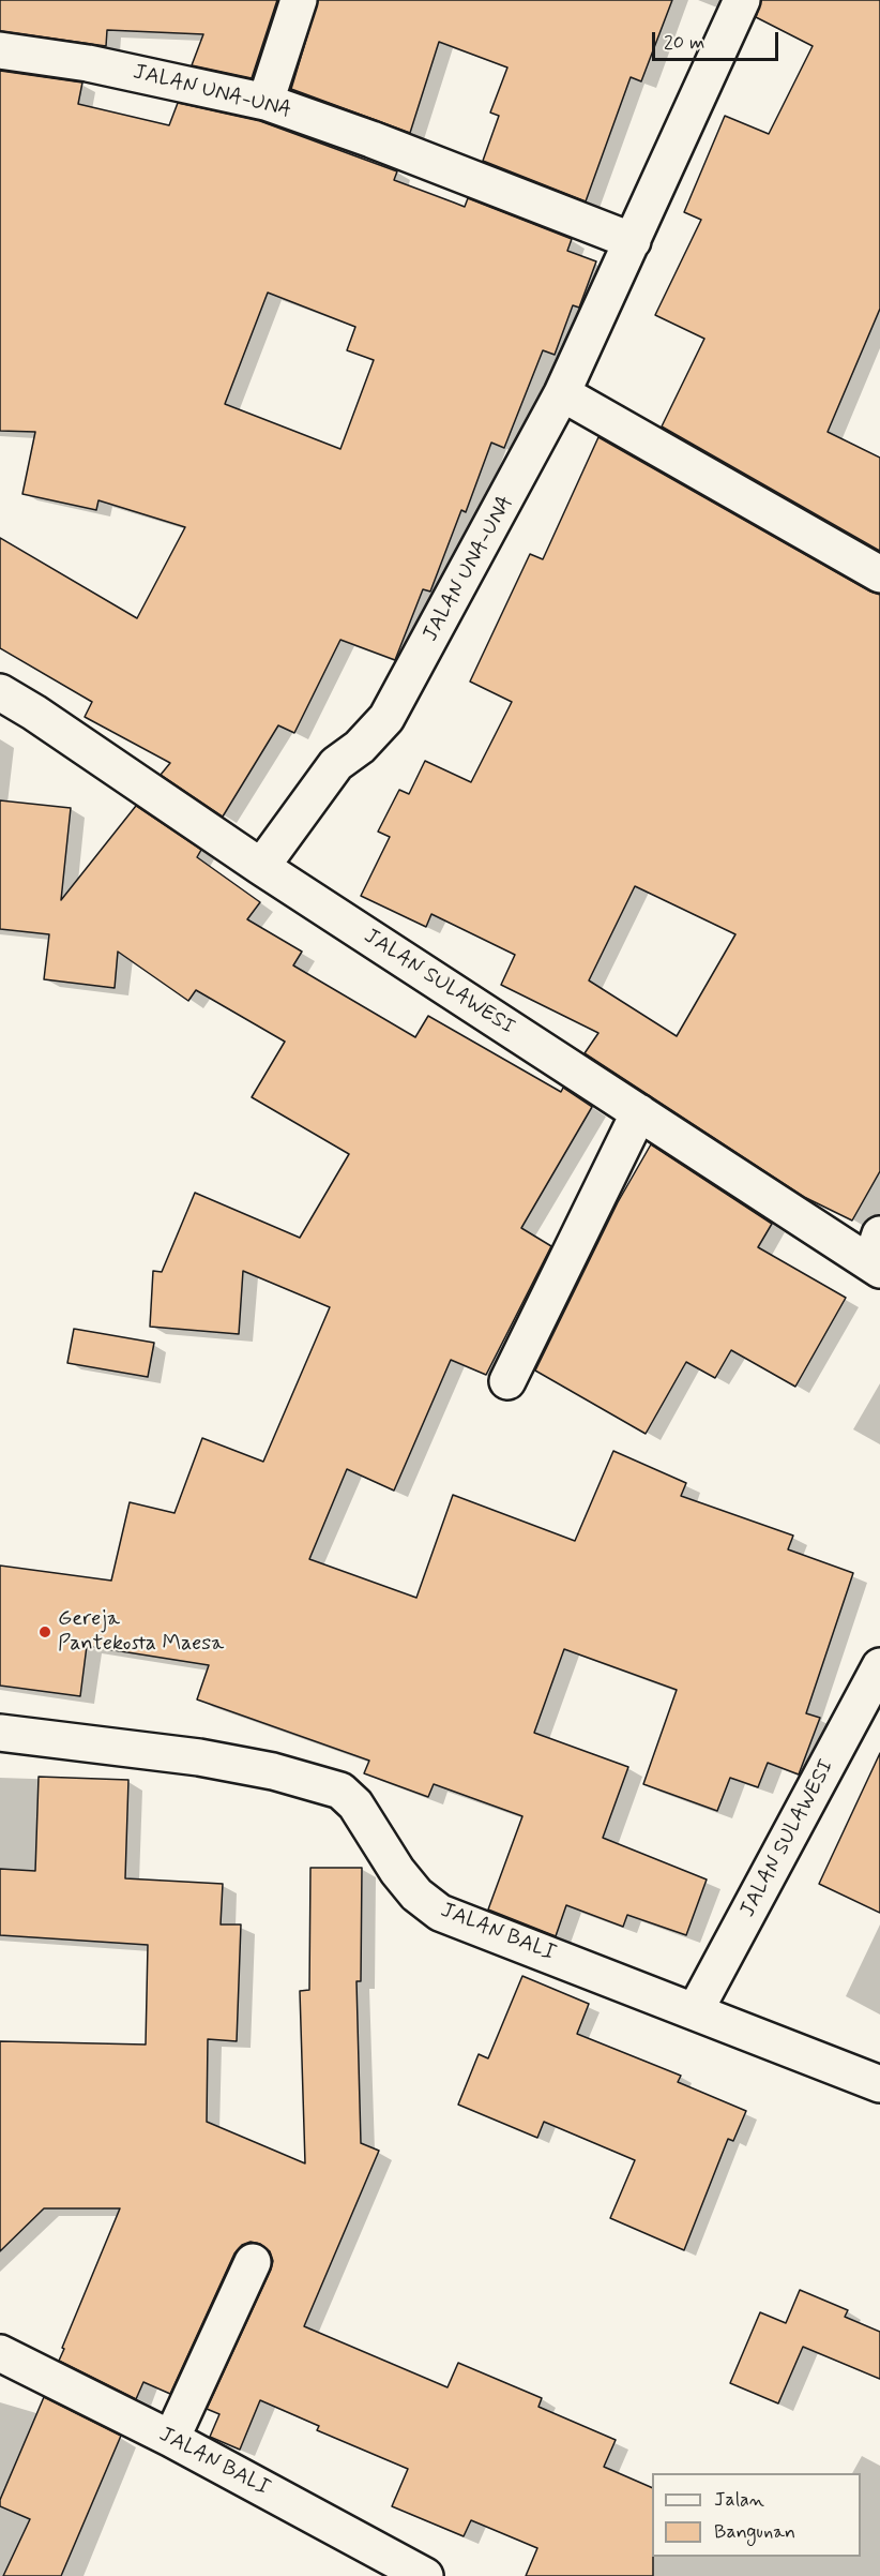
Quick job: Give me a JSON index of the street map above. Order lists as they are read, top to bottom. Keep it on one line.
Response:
{"streets":{"street":["JALAN UNA-UNA","JALAN SULAWESI","JALAN BALI"]},"crossings":[["JALAN UNA-UNA","JALAN SULAWESI"],["JALAN SULAWESI","JALAN BALI"]],"places":["Gereja Pantekosta Maesa"],"legend":["Jalan","Bangunan"],"scale_bar":"20 m"}
